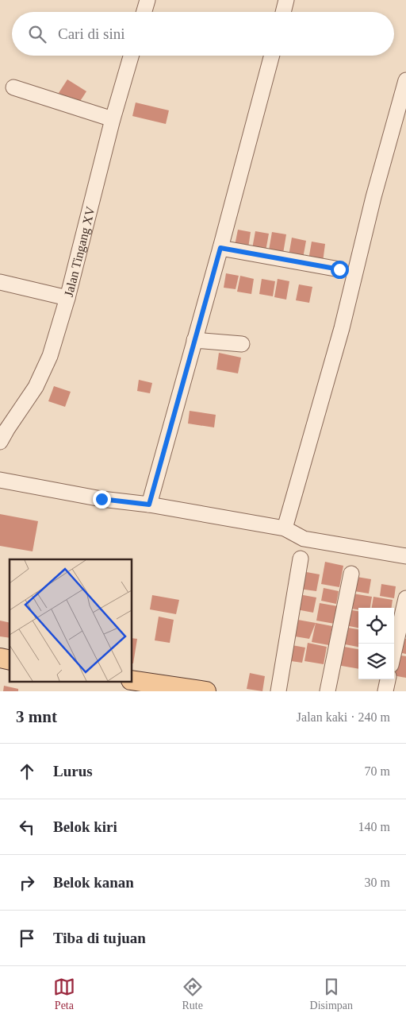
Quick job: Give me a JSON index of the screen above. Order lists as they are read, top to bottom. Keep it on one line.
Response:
{"streets":{"street":["Jalan Tingang XV"]},"page":{"search":"Cari di sini","heading":["3 mnt","Jalan kaki · 240 m"],"list":[["Lurus","70 m"],["Belok kiri","140 m"],["Belok kanan","30 m"],"Tiba di tujuan"],"nav":["Peta","Rute","Disimpan"]}}
